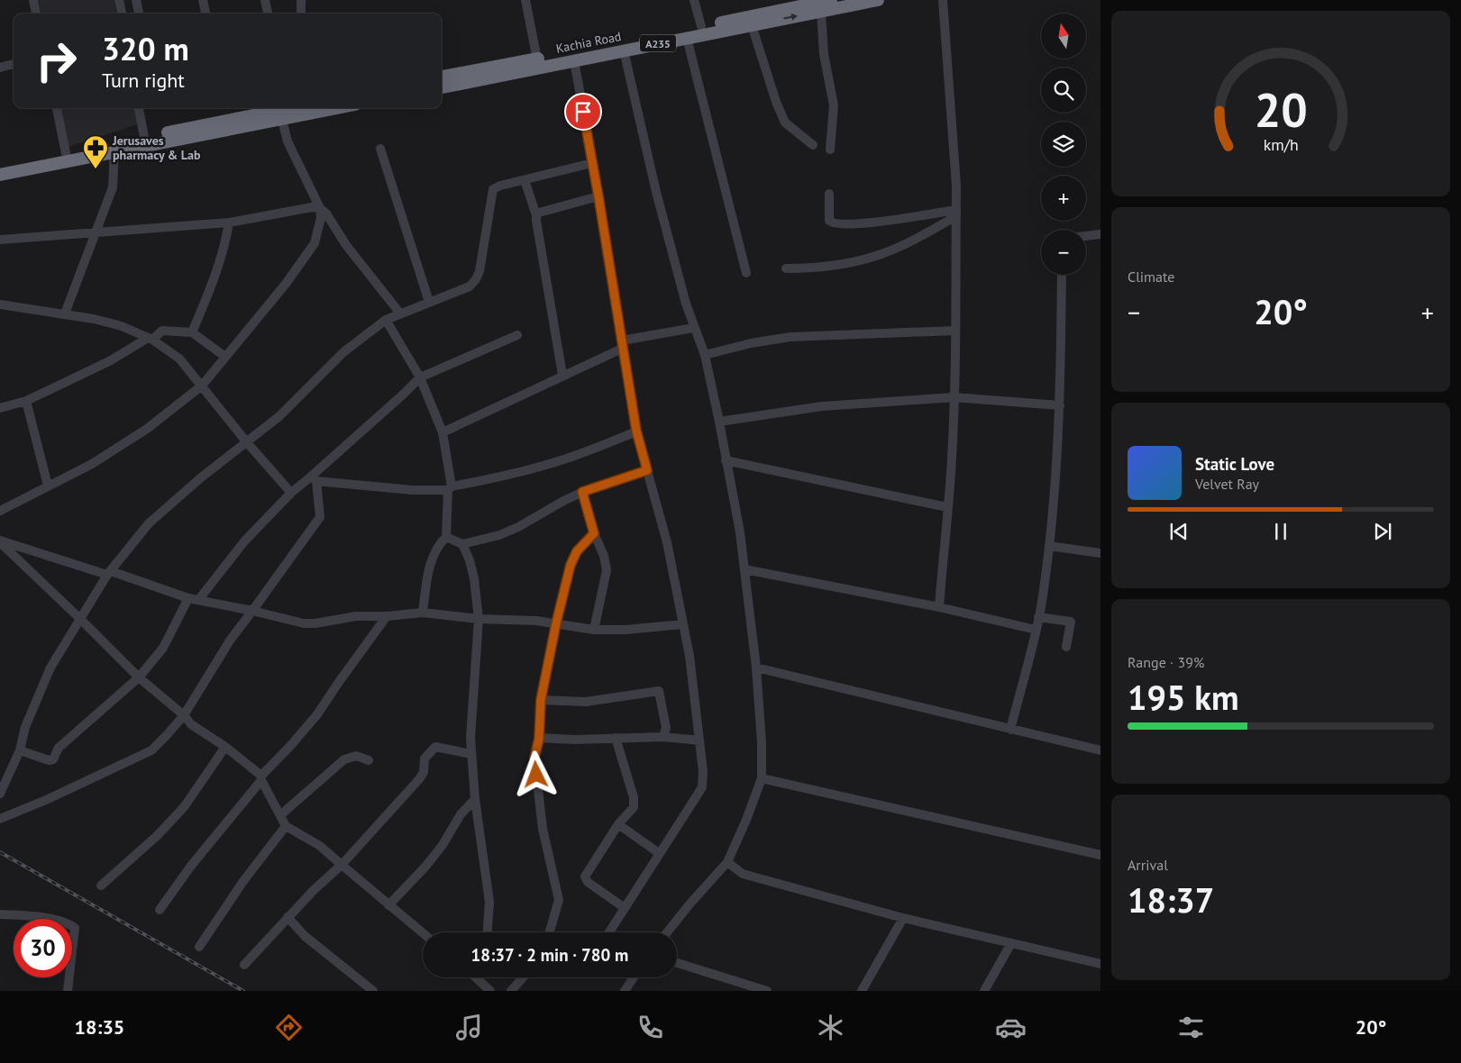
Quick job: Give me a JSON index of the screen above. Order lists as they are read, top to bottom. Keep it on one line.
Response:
{"streets":{"highway":["Kachia Road","A235"]},"places":{"pharmacy":["Jerusaves pharmacy & Lab"]},"north":"top","page":{"map_buttons":["+","−"],"turn":["320 m","Turn right"],"tile":["Climate",["Range · 39%","195 km"],["Arrival","18:37"]],"heat":["−","20°","+"],"song":["Static Love","Velvet Ray"],"limit":"30","trip":"18:37 · 2 min · 780 m","tabs":["18:35","20°"],"gauge":["20","km/h"]}}
